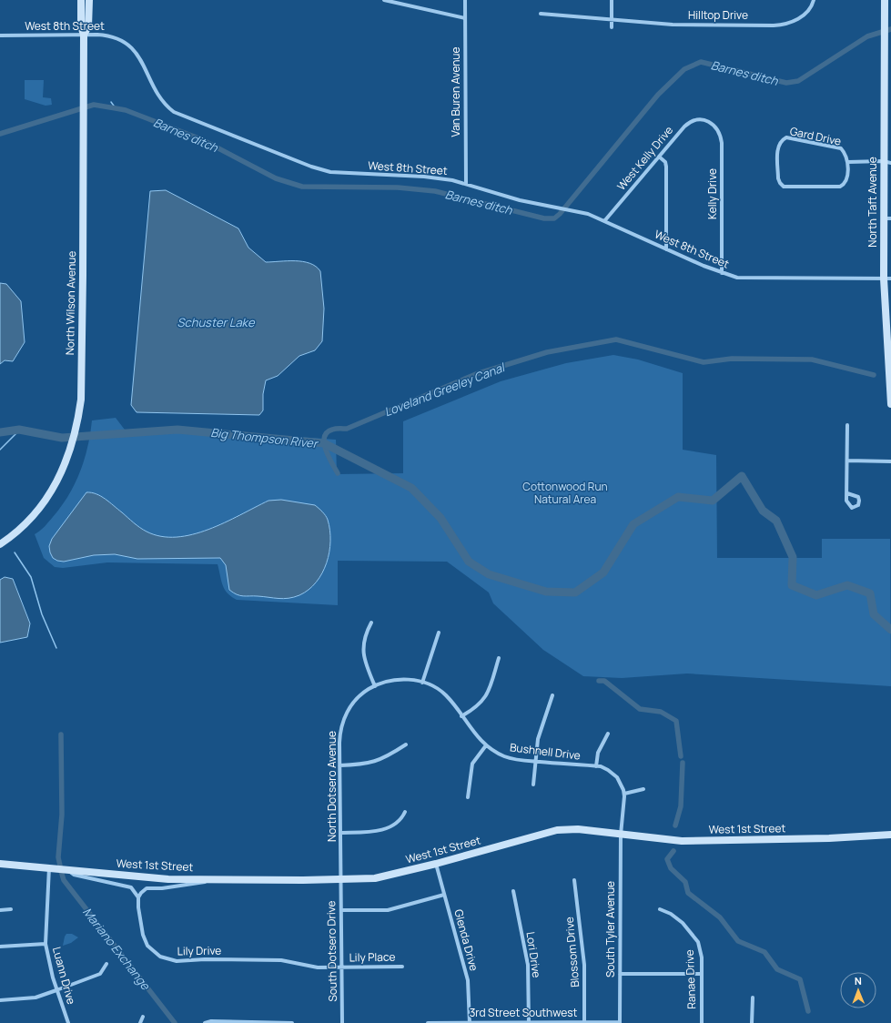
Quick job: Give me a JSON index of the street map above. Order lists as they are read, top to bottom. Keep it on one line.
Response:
{"streets":{"main road":["North Taft Avenue","North Wilson Avenue","West 1st Street"],"street":["Hilltop Drive","West 8th Street","Van Buren Avenue","Gard Drive","West Kelly Drive","Kelly Drive","Bushnell Drive","North Dotsero Avenue","South Tyler Avenue","Glenda Drive","Lily Drive","South Dotsero Drive","Blossom Drive","Lori Drive","Lily Place","Luann Drive","Ranae Drive","3rd Street Southwest"]},"crossings":[["West 8th Street","Van Buren Avenue"],["West 8th Street","West Kelly Drive"],["West 8th Street","Kelly Drive"],["West 8th Street","North Taft Avenue"],["West 8th Street","North Wilson Avenue"],["West Kelly Drive","Kelly Drive"],["Bushnell Drive","North Dotsero Avenue"],["Bushnell Drive","West 1st Street"],["Bushnell Drive","South Tyler Avenue"],["North Dotsero Avenue","West 1st Street"],["North Dotsero Avenue","South Dotsero Drive"],["West 1st Street","South Tyler Avenue"],["West 1st Street","Glenda Drive"],["West 1st Street","South Dotsero Drive"],["West 1st Street","Luann Drive"],["South Tyler Avenue","3rd Street Southwest"],["Glenda Drive","3rd Street Southwest"],["Lily Drive","South Dotsero Drive"],["Lily Drive","Lily Place"],["South Dotsero Drive","Lily Place"],["Blossom Drive","3rd Street Southwest"],["Lori Drive","3rd Street Southwest"]],"water":["Barnes ditch","Schuster Lake","Loveland Greeley Canal","Big Thompson River","Mariano Exchange"],"parks":["Cottonwood Run Natural Area"],"north":"top"}
